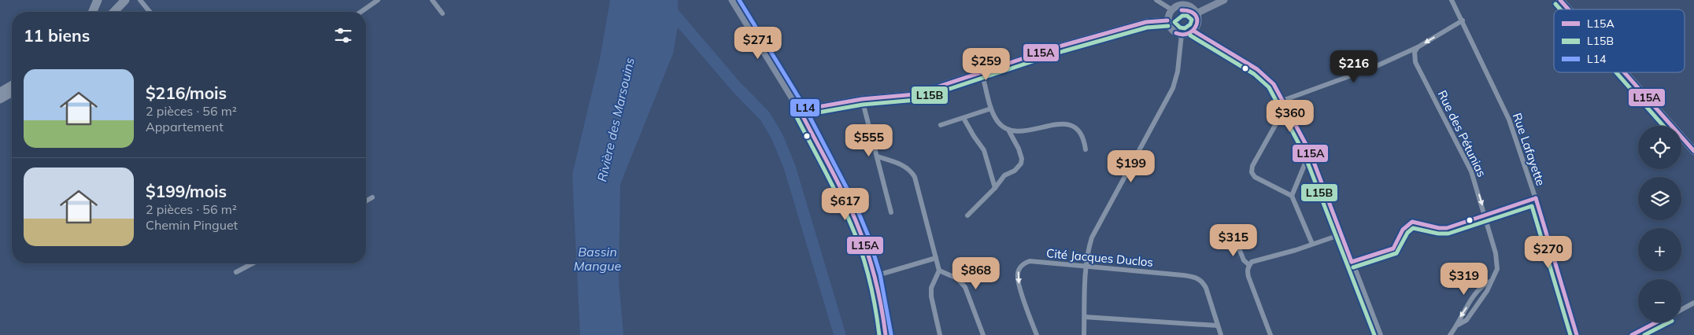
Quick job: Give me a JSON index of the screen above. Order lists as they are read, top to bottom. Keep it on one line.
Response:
{"streets":{"street":["Rue des Pétunias","Rue Lafayette","Cité Jacques Duclos"]},"one_way":["Rue des Pétunias"],"water":["Rivière des Marsouins","Bassin Mangue"],"lines":["transit line L15A","transit line L14","transit line L15B"],"legend":["L15A","L15B","L14"],"page":{"heading":"11 biens","price":["$271","$259","$216","$360","$555","$199","$617","$315","$270","$868","$319"],"list":[{"name":"$216/mois","note":"2 pièces · 56 m² · Appartement"},{"name":"$199/mois","note":"2 pièces · 56 m² · Chemin Pinguet"}],"map_buttons":["+","−"]}}
